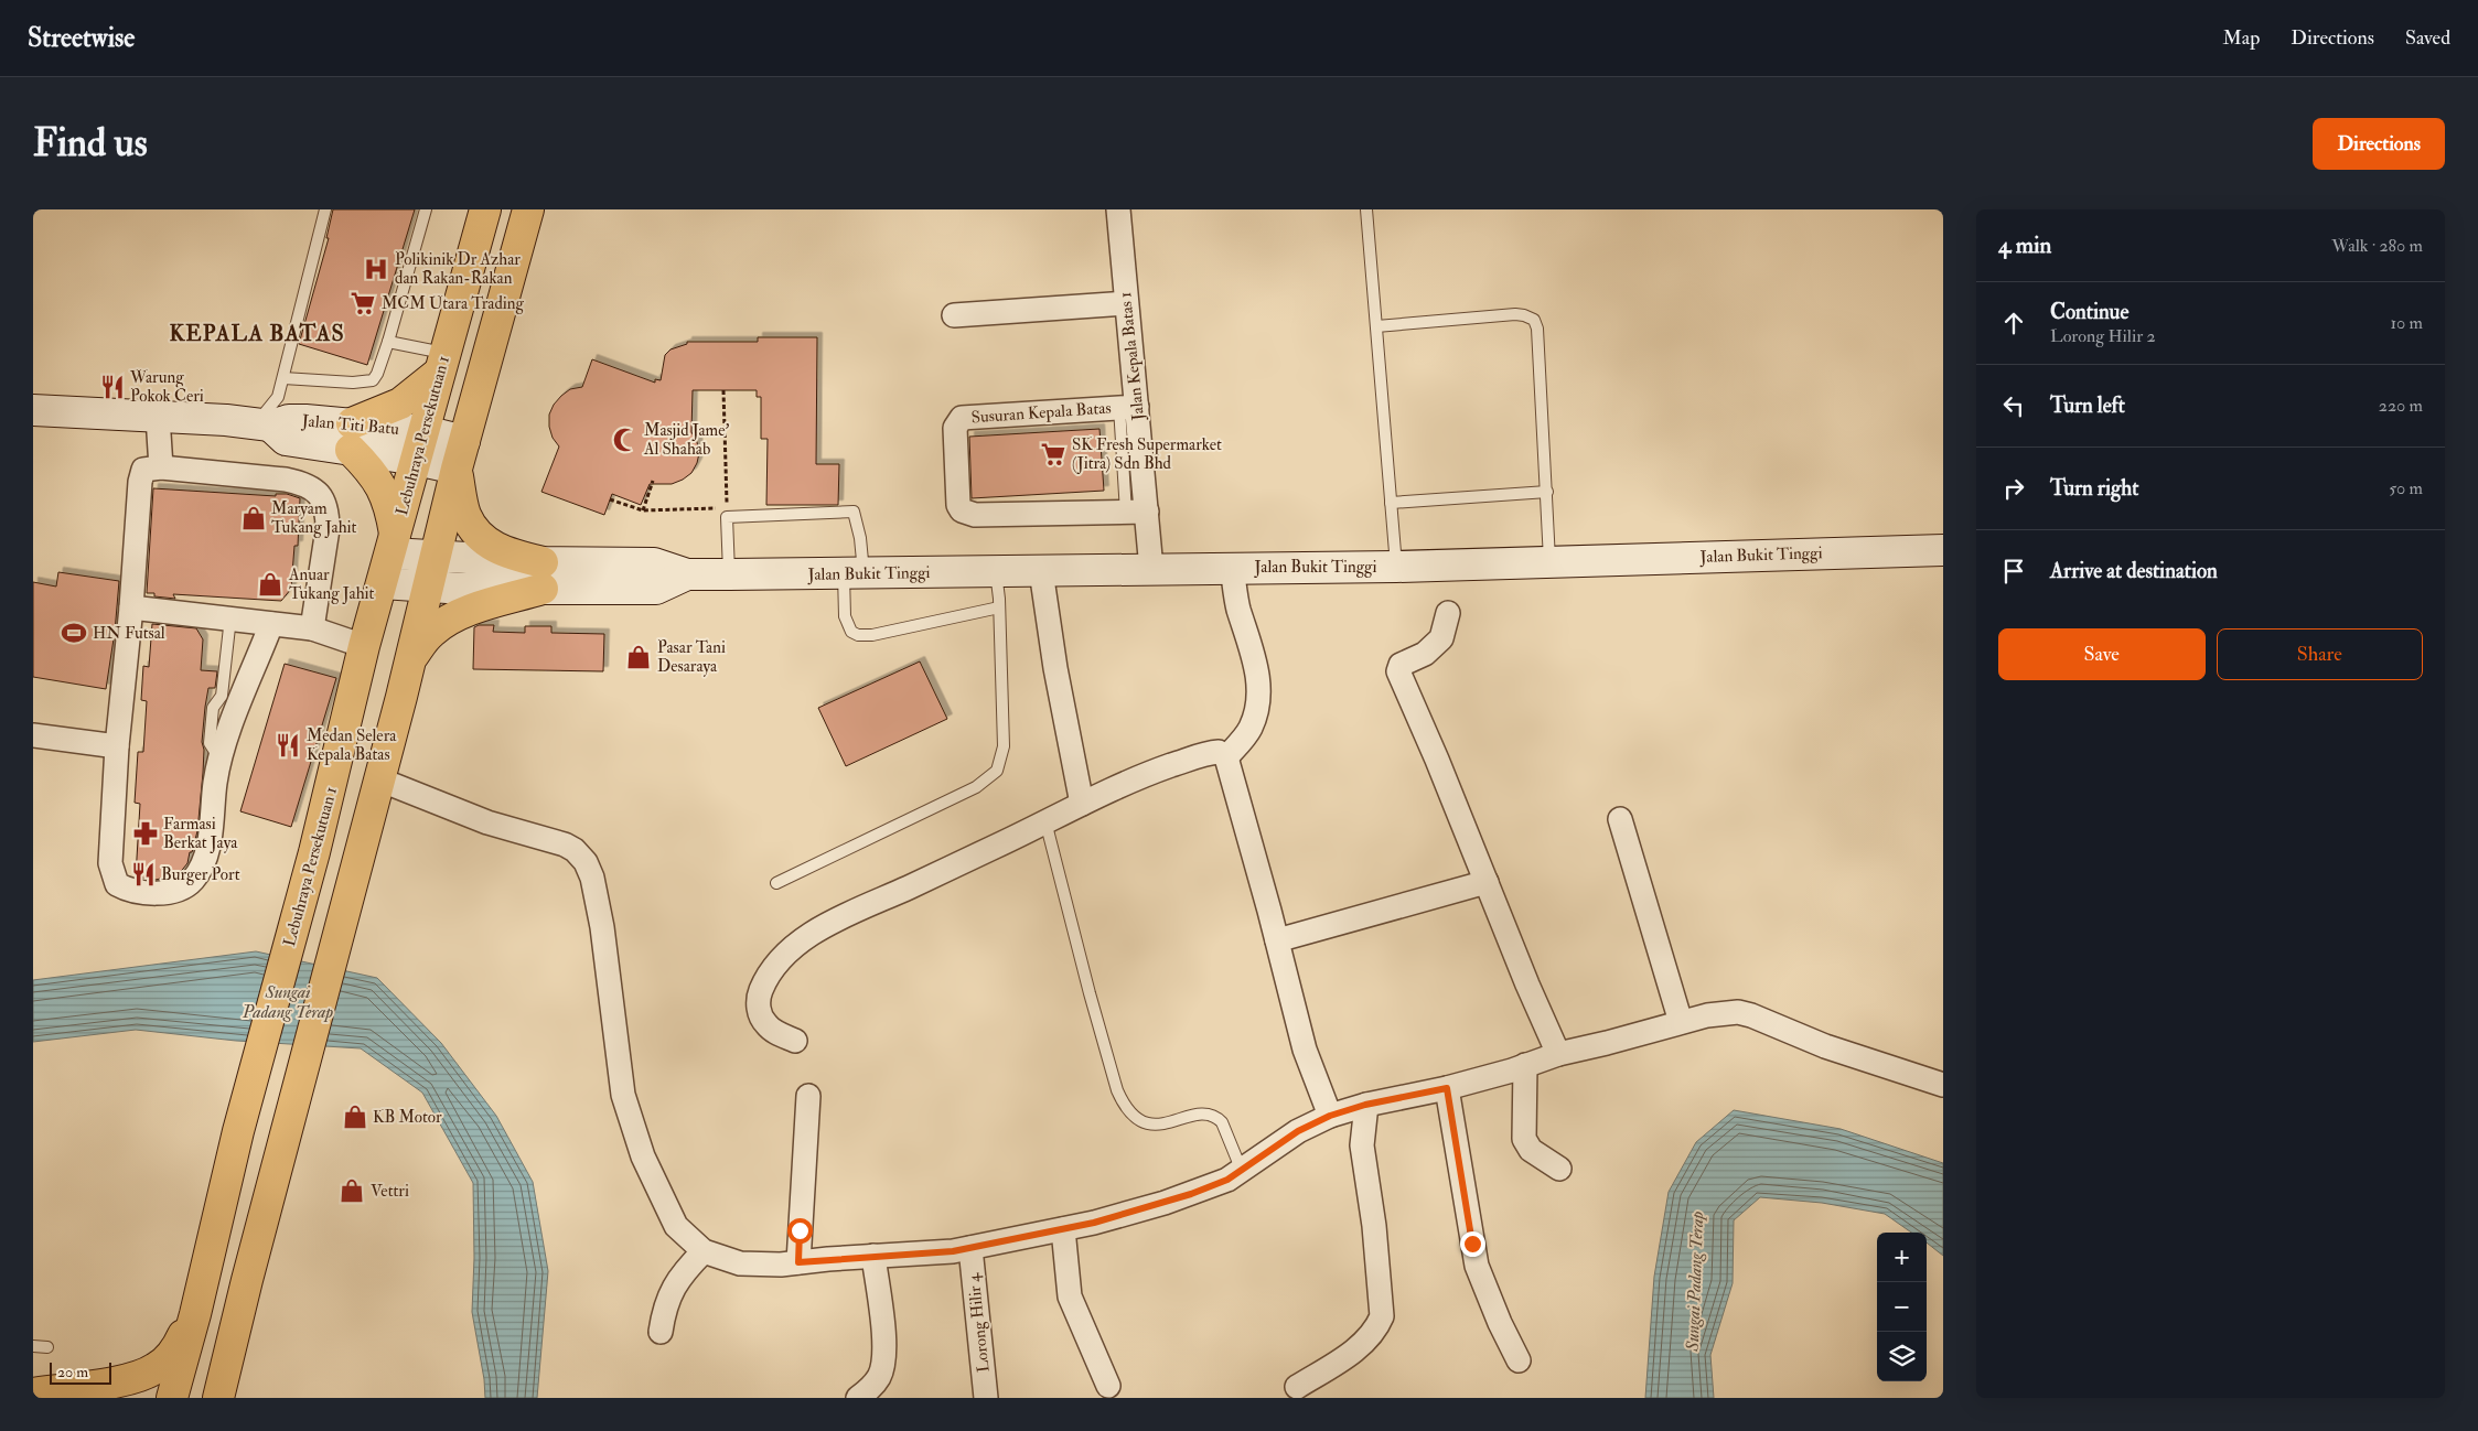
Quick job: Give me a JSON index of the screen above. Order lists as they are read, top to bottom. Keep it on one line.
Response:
{"streets":{"highway":["Lebuhraya Persekutuan 1"],"main road":["Jalan Titi Batu","Jalan Bukit Tinggi"],"street":["Jalan Kepala Batas 1","Susuran Kepala Batas","Lorong Hilir 4"]},"crossings":[["Jalan Kepala Batas 1","Susuran Kepala Batas"],["Jalan Kepala Batas 1","Jalan Bukit Tinggi"],["Jalan Titi Batu","Lebuhraya Persekutuan 1"],["Lebuhraya Persekutuan 1","Jalan Bukit Tinggi"]],"districts":["KEPALA BATAS"],"water":["Sungai Padang Terap"],"places":{"hospital":["Polikinik Dr Azhar dan Rakan-Rakan"],"supermarket":["MCM Utara Trading","SK Fresh Supermarket (Jitra) Sdn Bhd"],"restaurant":["Warung Pokok Ceri","Medan Selera Kepala Batas","Burger Port"],"mosque":["Masjid Jame' Al Shahab"],"shop":["Maryam Tukang Jahit","Anuar Tukang Jahit","Pasar Tani Desaraya","KB Motor","Vettri"],"sports":["HN Futsal"],"pharmacy":["Farmasi Berkat Jaya"]},"scale_bar":"20 m","page":{"header":"Streetwise","nav":["Map","Directions","Saved"],"buttons":["Directions",["Save","Share"]],"title":"Find us","heading":["4 min","Walk · 280 m"],"list":[["Continue","Lorong Hilir 2","10 m"],["Turn left","220 m"],["Turn right","50 m"],"Arrive at destination"],"map_buttons":["+","−"],"scale":"20 m"}}
